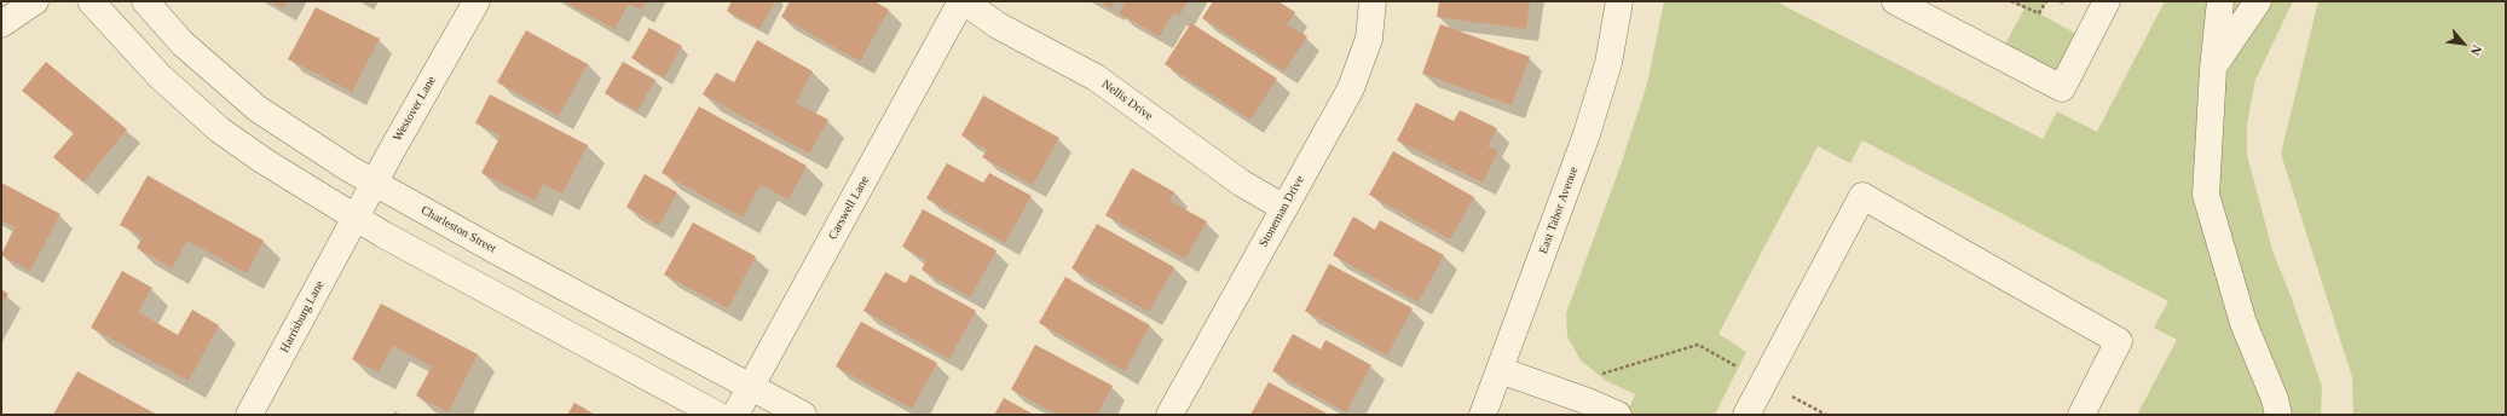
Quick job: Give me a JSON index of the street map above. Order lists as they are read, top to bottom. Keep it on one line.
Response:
{"streets":{"street":["Nellis Drive","Westover Lane","Carswell Lane","East Tabor Avenue","Stoneman Drive","Charleston Street","Harrisburg Lane"]},"crossings":[["Nellis Drive","Carswell Lane"],["Nellis Drive","Stoneman Drive"],["Westover Lane","Charleston Street"],["Westover Lane","Harrisburg Lane"],["Carswell Lane","Charleston Street"]],"north":"bottom right"}
